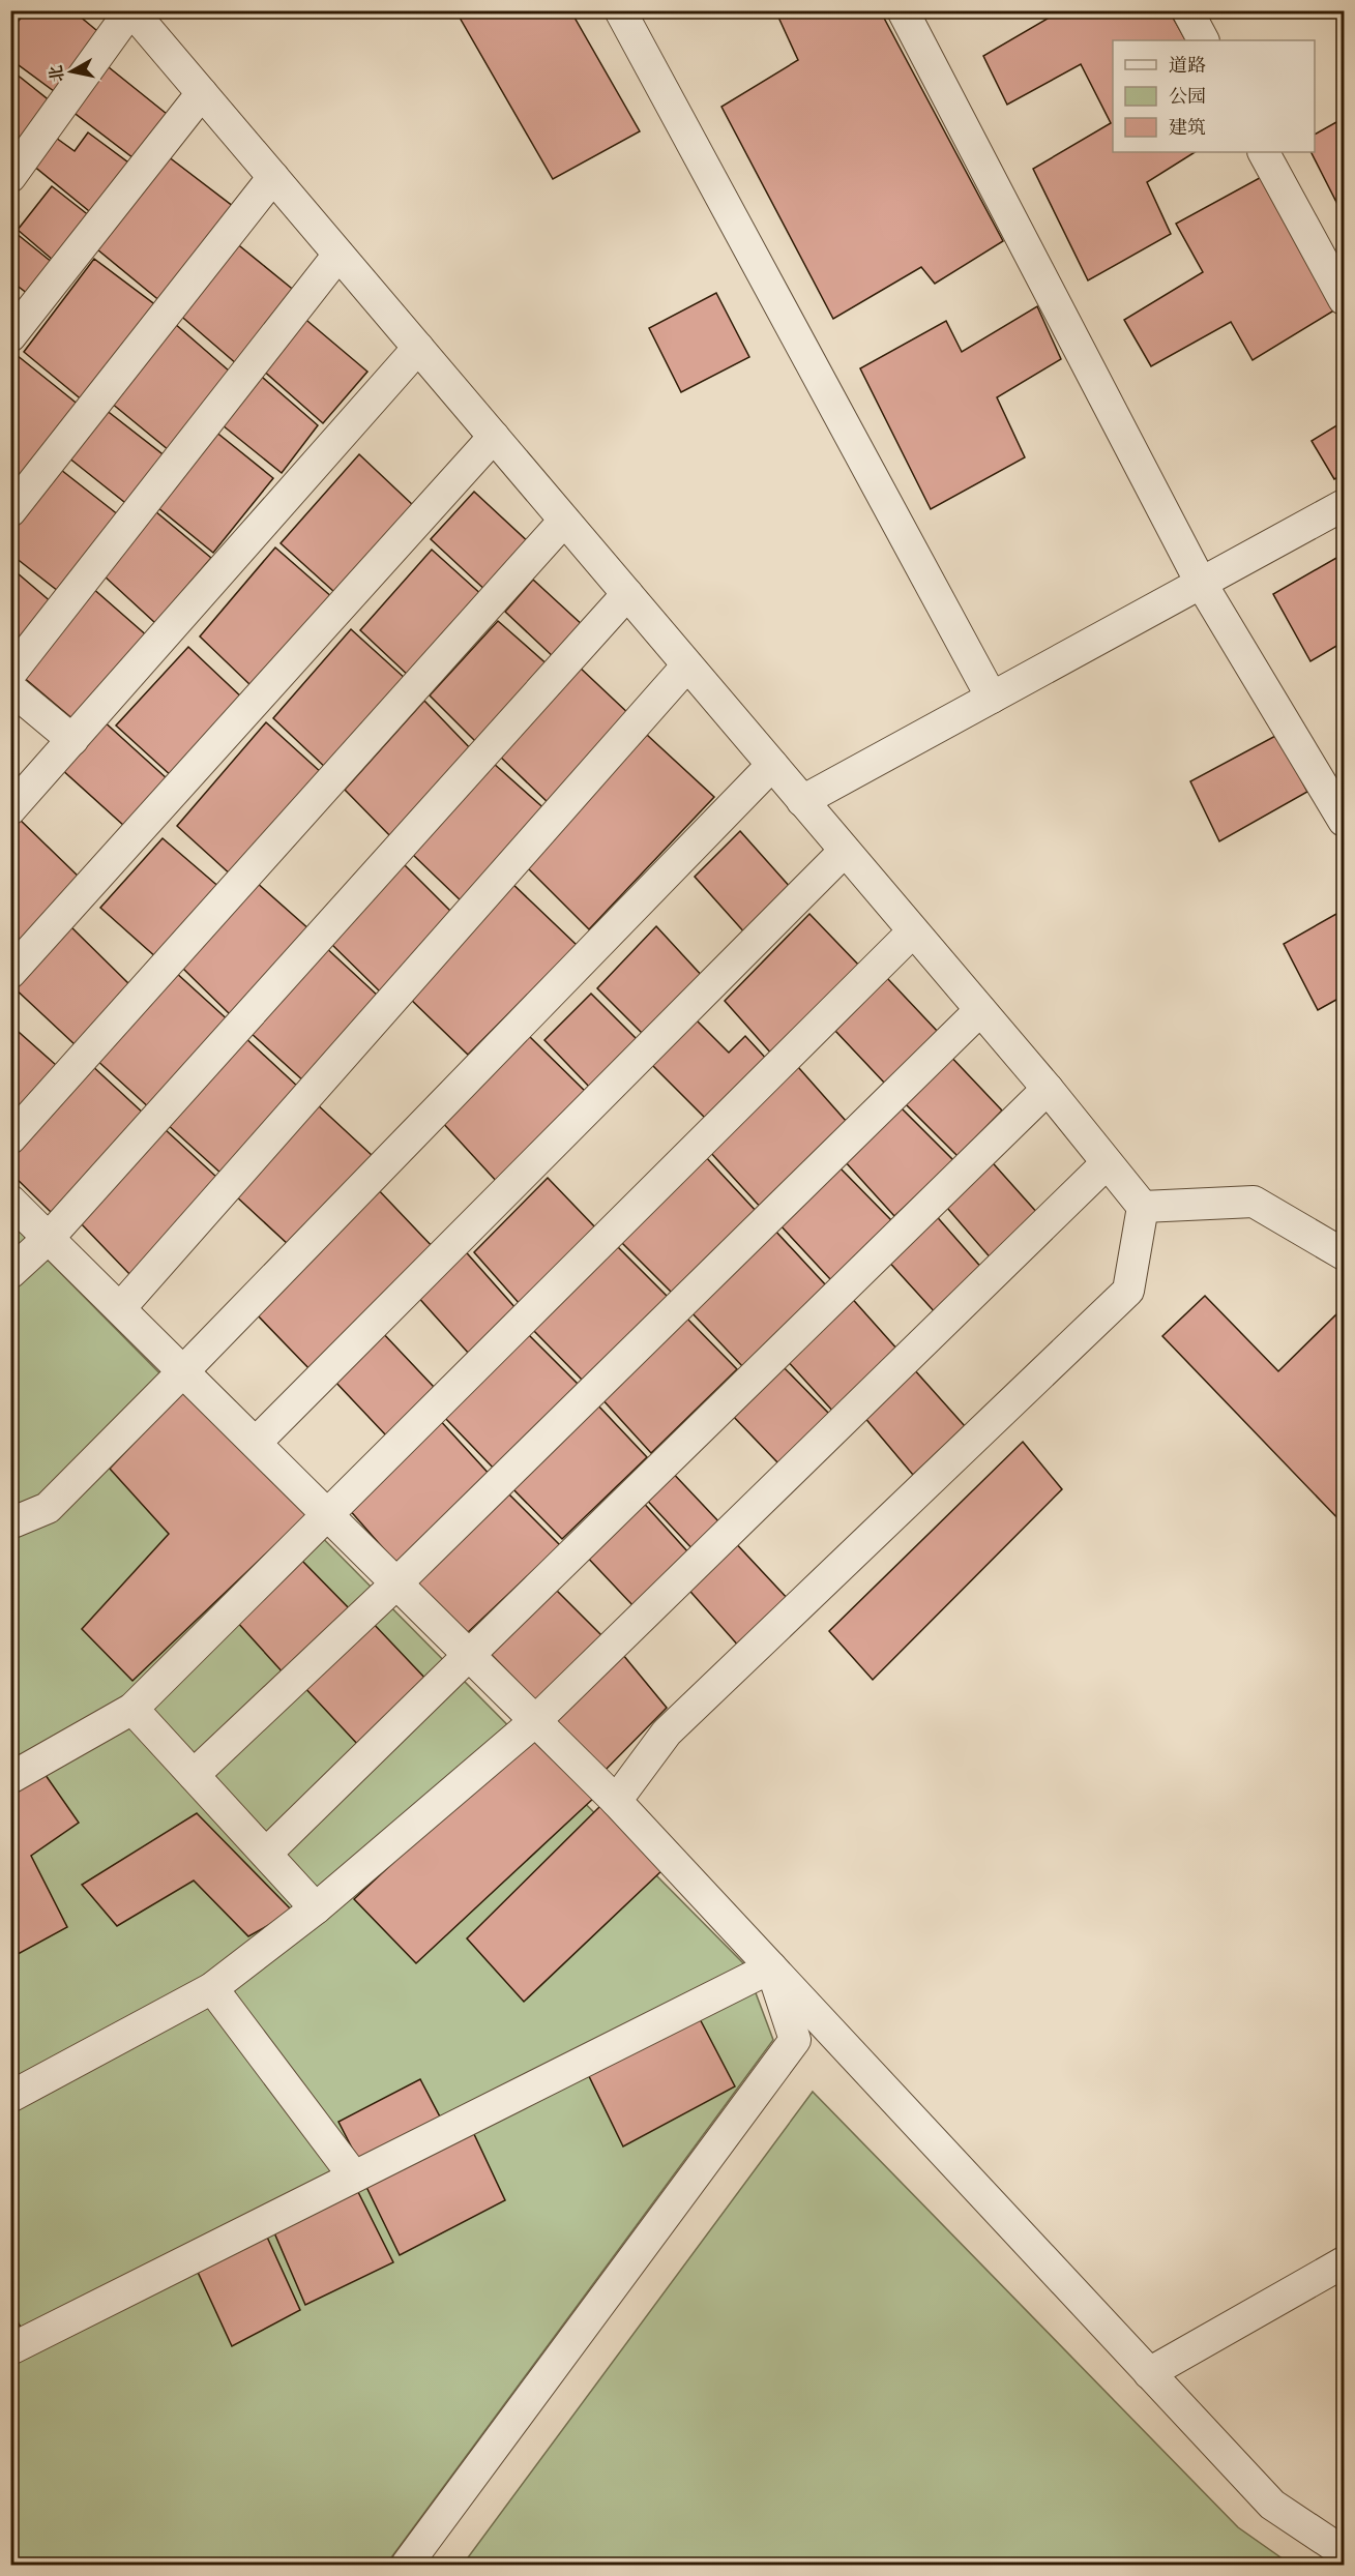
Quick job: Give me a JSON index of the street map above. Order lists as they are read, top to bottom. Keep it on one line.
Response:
{"legend":["道路","公园","建筑"],"north":"left"}
